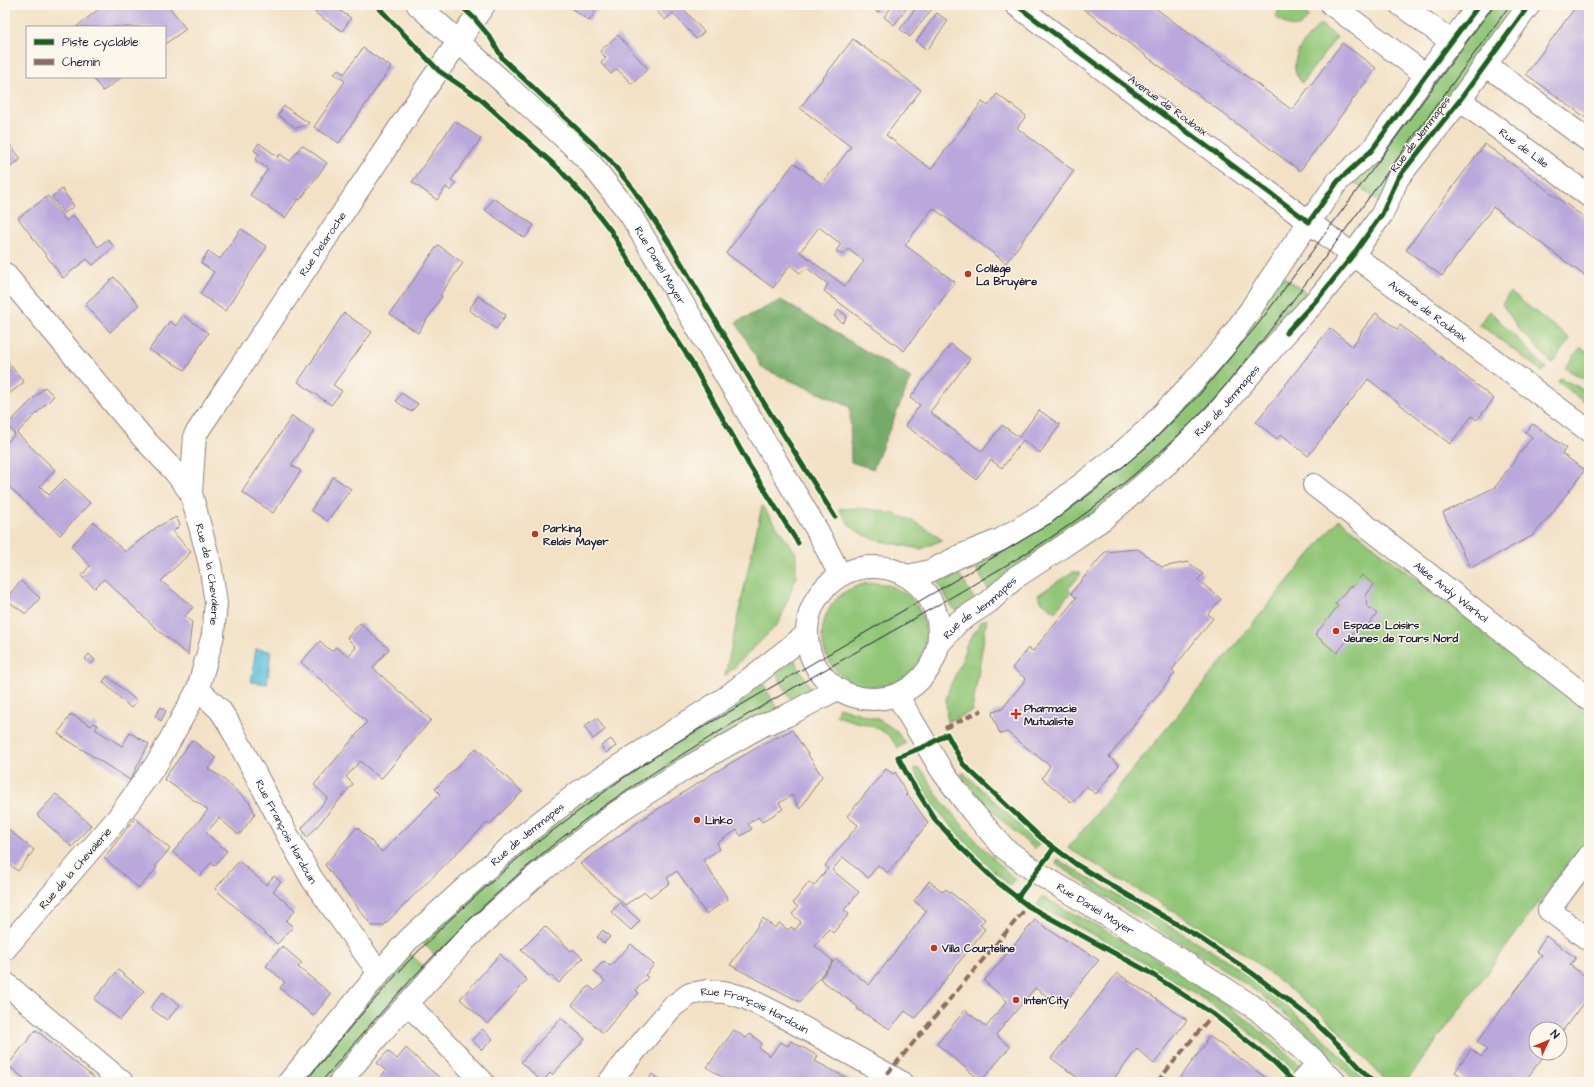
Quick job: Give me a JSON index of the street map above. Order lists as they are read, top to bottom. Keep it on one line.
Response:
{"streets":{"street":["Avenue de Roubaix","Rue de Jemmapes","Rue de Lille","Rue Delaroche","Rue Daniel Mayer","Rue de la Chevalerie","Allée Andy Warhol","Rue François Hardouin"]},"crossings":[["Avenue de Roubaix","Rue de Jemmapes"],["Rue de Jemmapes","Rue de Lille"],["Rue de Jemmapes","Rue Daniel Mayer"],["Rue de Jemmapes","Rue François Hardouin"],["Rue Delaroche","Rue Daniel Mayer"],["Rue Delaroche","Rue de la Chevalerie"],["Rue de la Chevalerie","Rue François Hardouin"]],"places":{"other":["Collège La Bruyère","Parking Relais Mayer","Espace Loisirs Jeunes de Tours Nord","Linko","Villa Courteline","Inten'City"],"health":["Pharmacie Mutualiste"]},"legend":["Piste cyclable","Chemin"],"north":"top right"}
